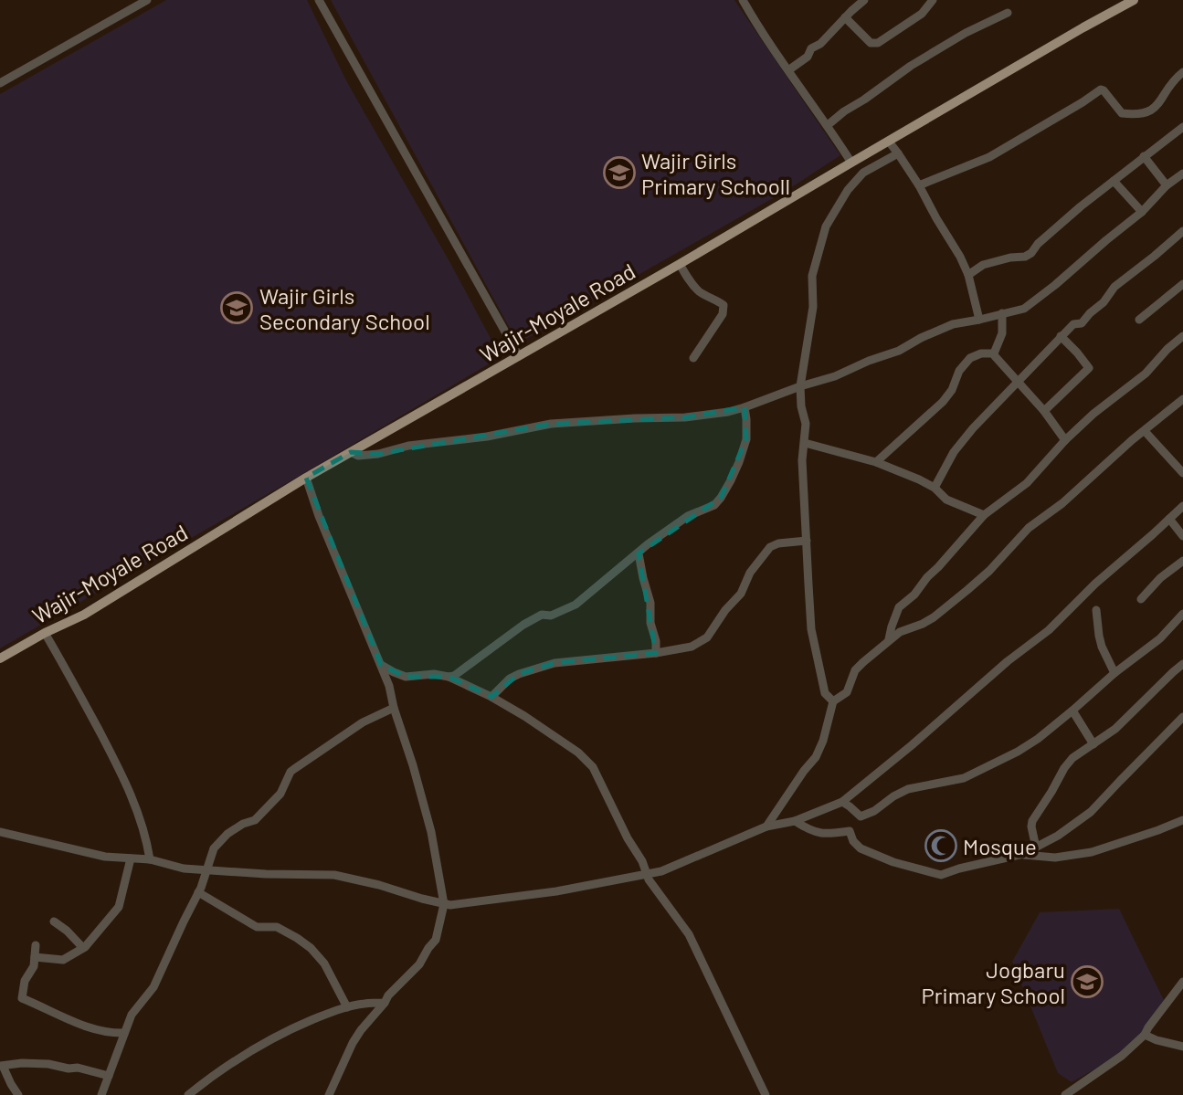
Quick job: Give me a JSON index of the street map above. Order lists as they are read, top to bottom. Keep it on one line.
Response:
{"streets":{"main road":["Wajir-Moyale Road"]},"places":{"school or university":["Wajir Girls Primary Schooll","Wajir Girls Secondary School","Jogbaru Primary School"],"mosque":["Mosque"]}}
